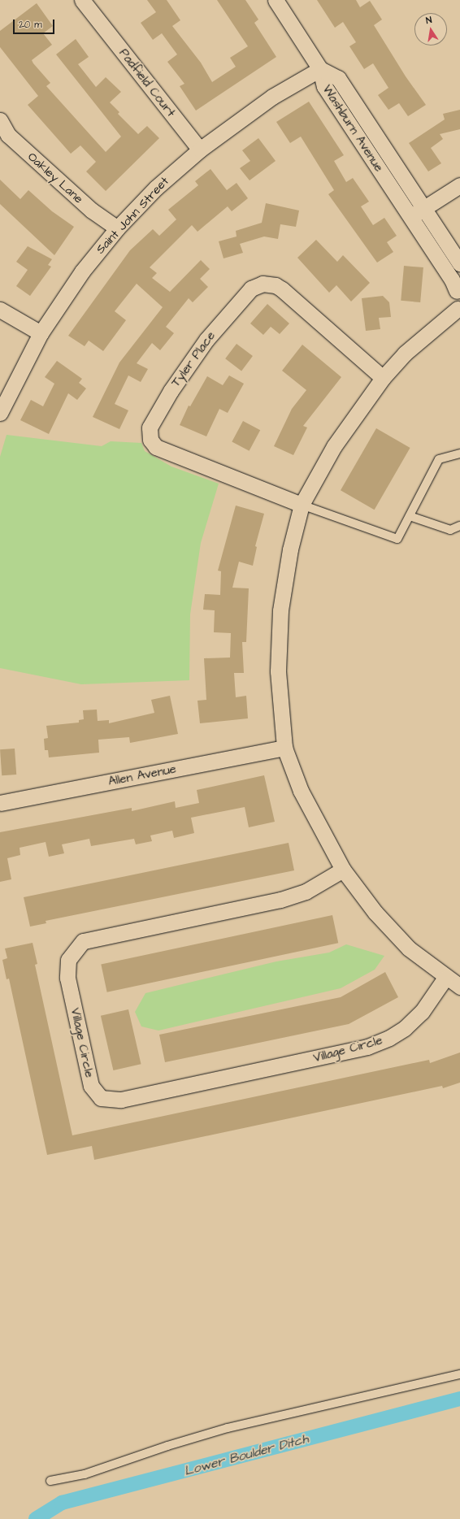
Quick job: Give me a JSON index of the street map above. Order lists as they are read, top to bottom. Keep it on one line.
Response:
{"streets":{"street":["Padfield Court","Washburn Avenue","Oakley Lane","Saint John Street","Tyler Place","Allen Avenue","Village Circle"]},"crossings":[["Padfield Court","Saint John Street"],["Washburn Avenue","Saint John Street"],["Oakley Lane","Saint John Street"]],"water":["Lower Boulder Ditch"],"scale_bar":"20 m","north":"top"}
